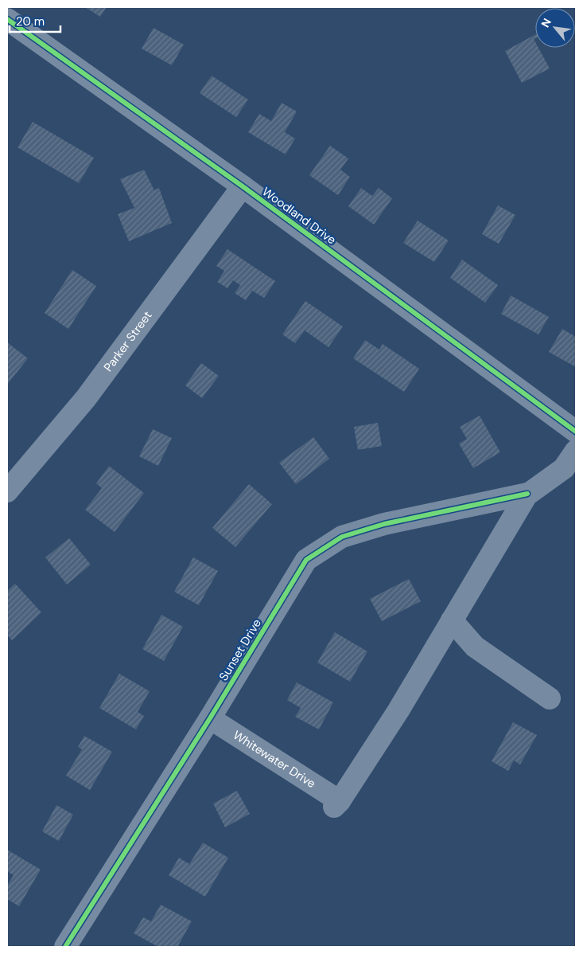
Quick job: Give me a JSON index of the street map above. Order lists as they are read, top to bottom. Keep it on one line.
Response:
{"streets":{"street":["Woodland Drive","Parker Street","Sunset Drive","Whitewater Drive"]},"crossings":[["Woodland Drive","Parker Street"],["Sunset Drive","Whitewater Drive"]],"scale_bar":"20 m","north":"top left"}
